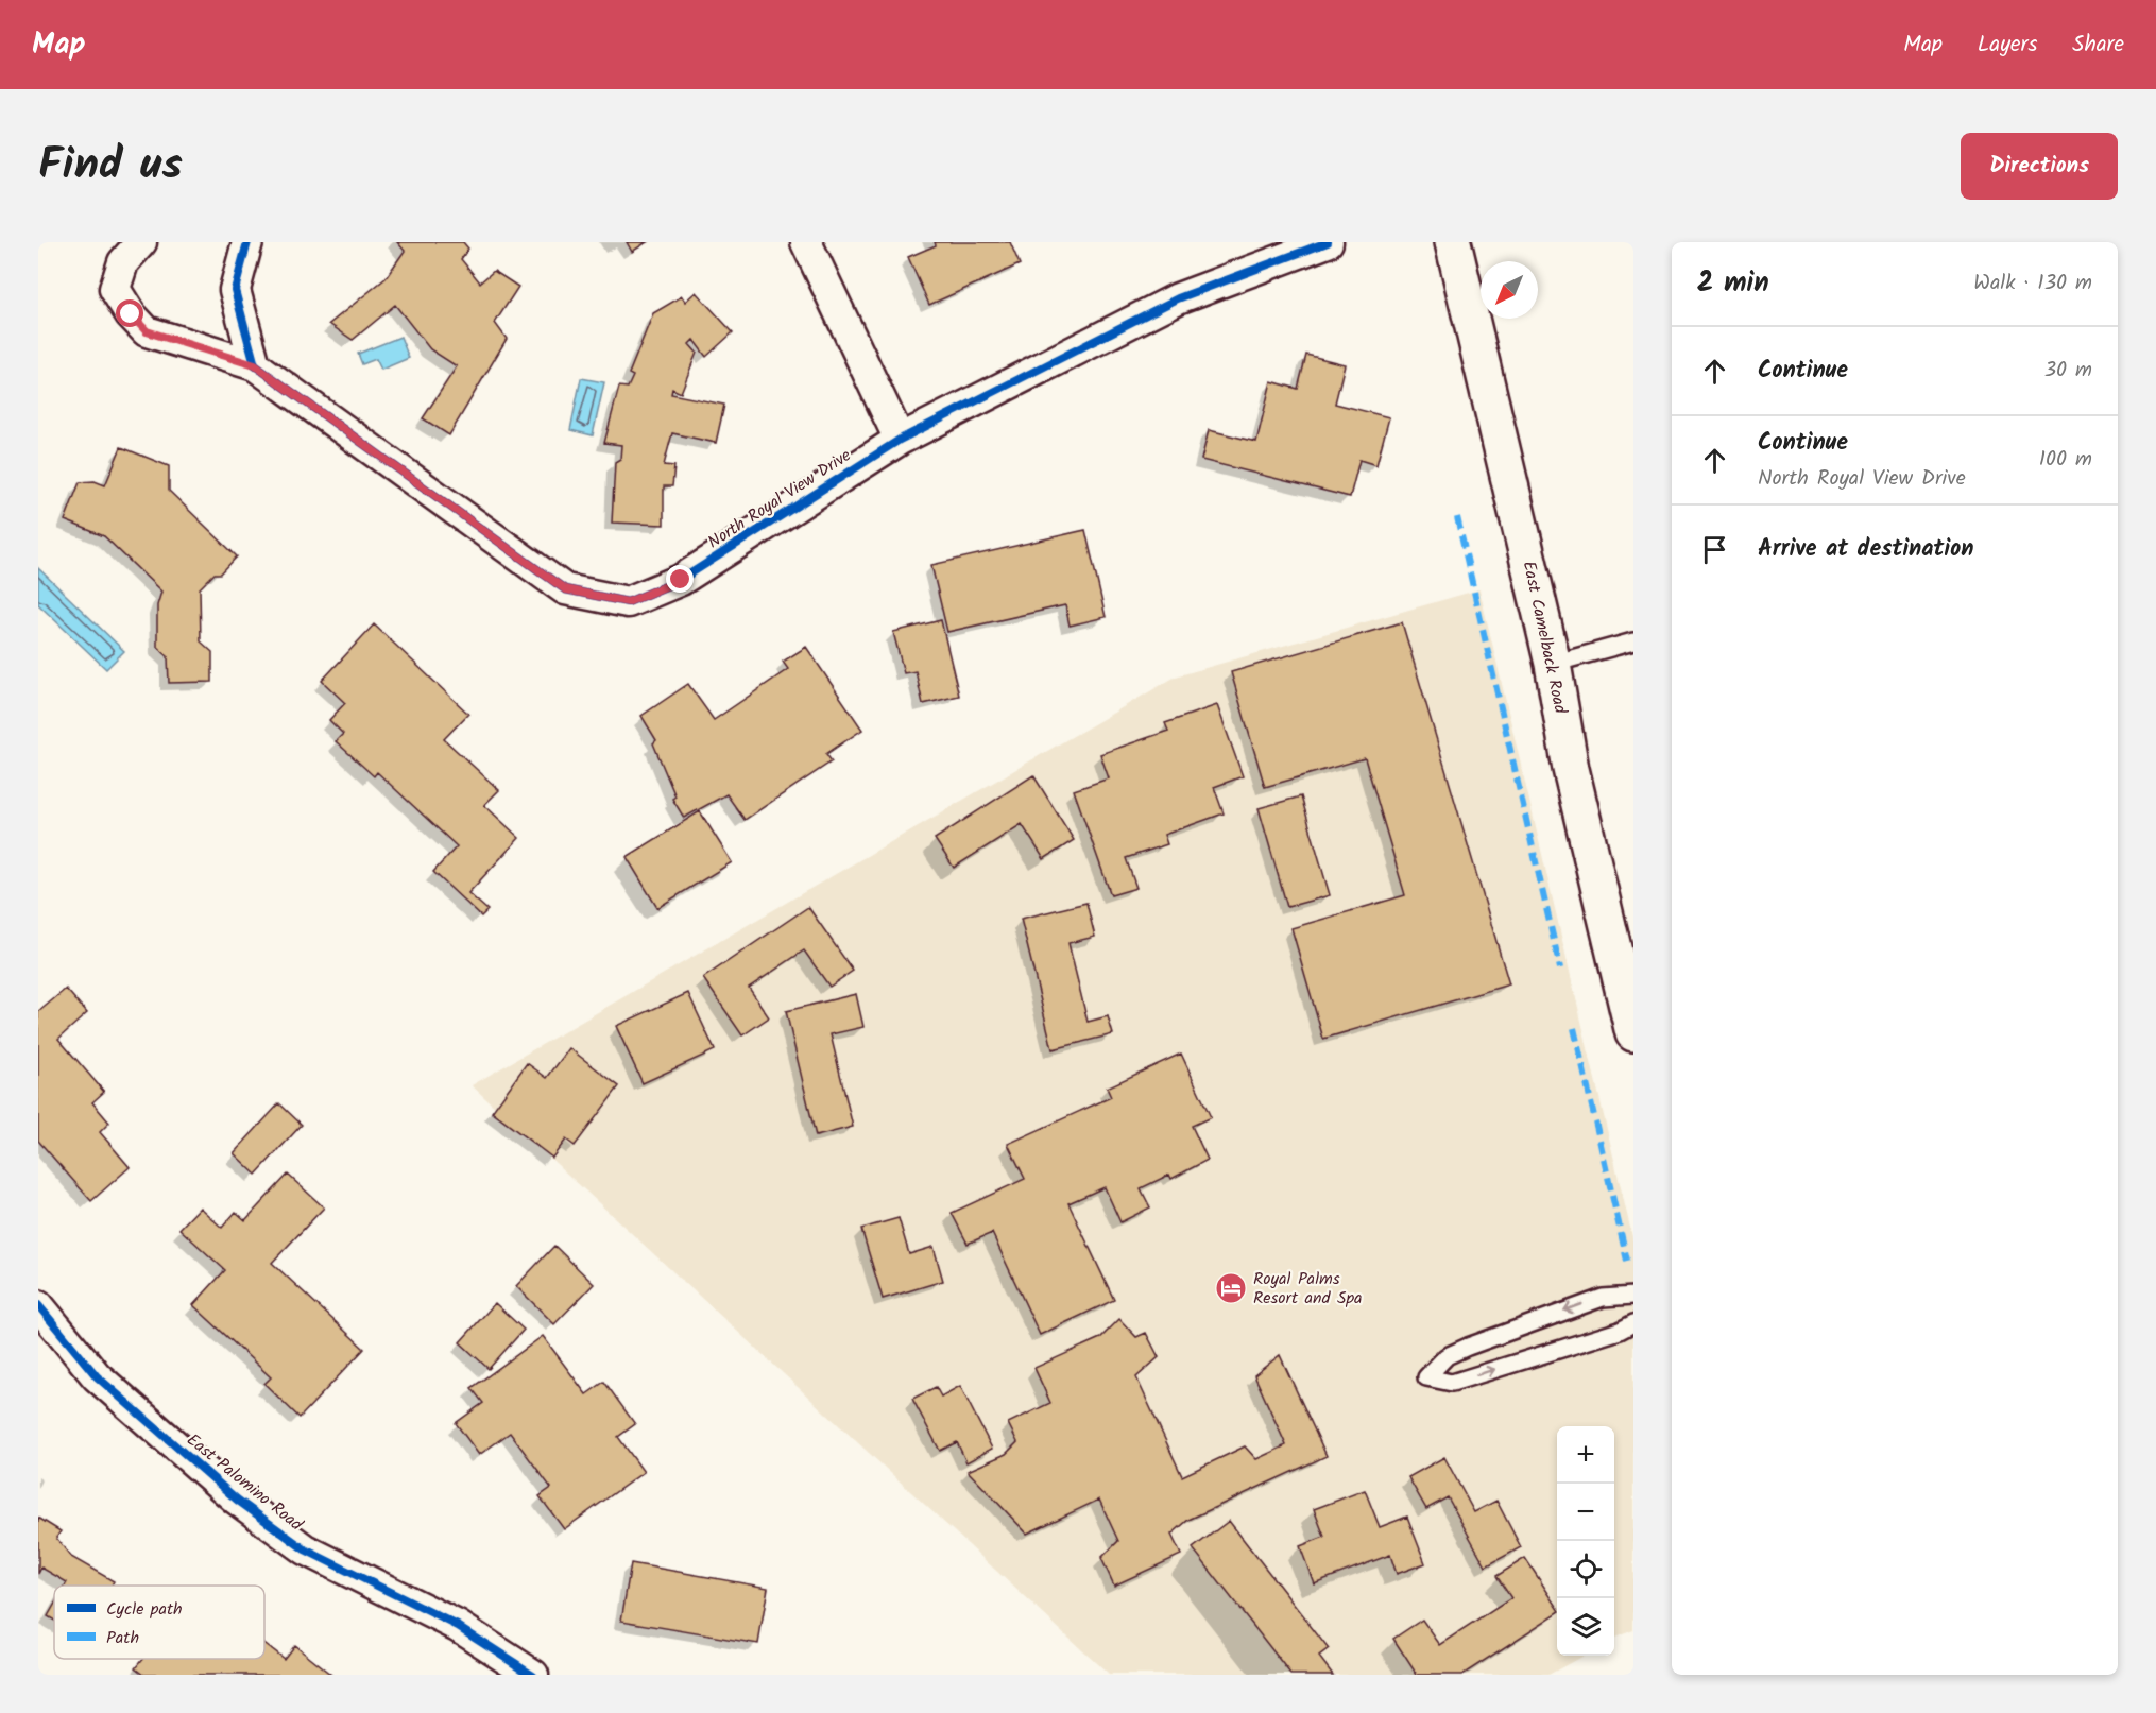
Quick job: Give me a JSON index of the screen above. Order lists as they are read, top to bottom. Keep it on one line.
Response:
{"streets":{"main road":["East Camelback Road"],"street":["North Royal View Drive","East Palomino Road"]},"places":{"hotel":["Royal Palms Resort and Spa"]},"legend":["Cycle path","Path"],"north":"bottom left","page":{"header":"Map","nav":["Map","Layers","Share"],"title":"Find us","buttons":"Directions","heading":["2 min","Walk · 130 m"],"list":[["Continue","30 m"],["Continue","North Royal View Drive","100 m"],"Arrive at destination"],"map_buttons":["+","−"]}}
